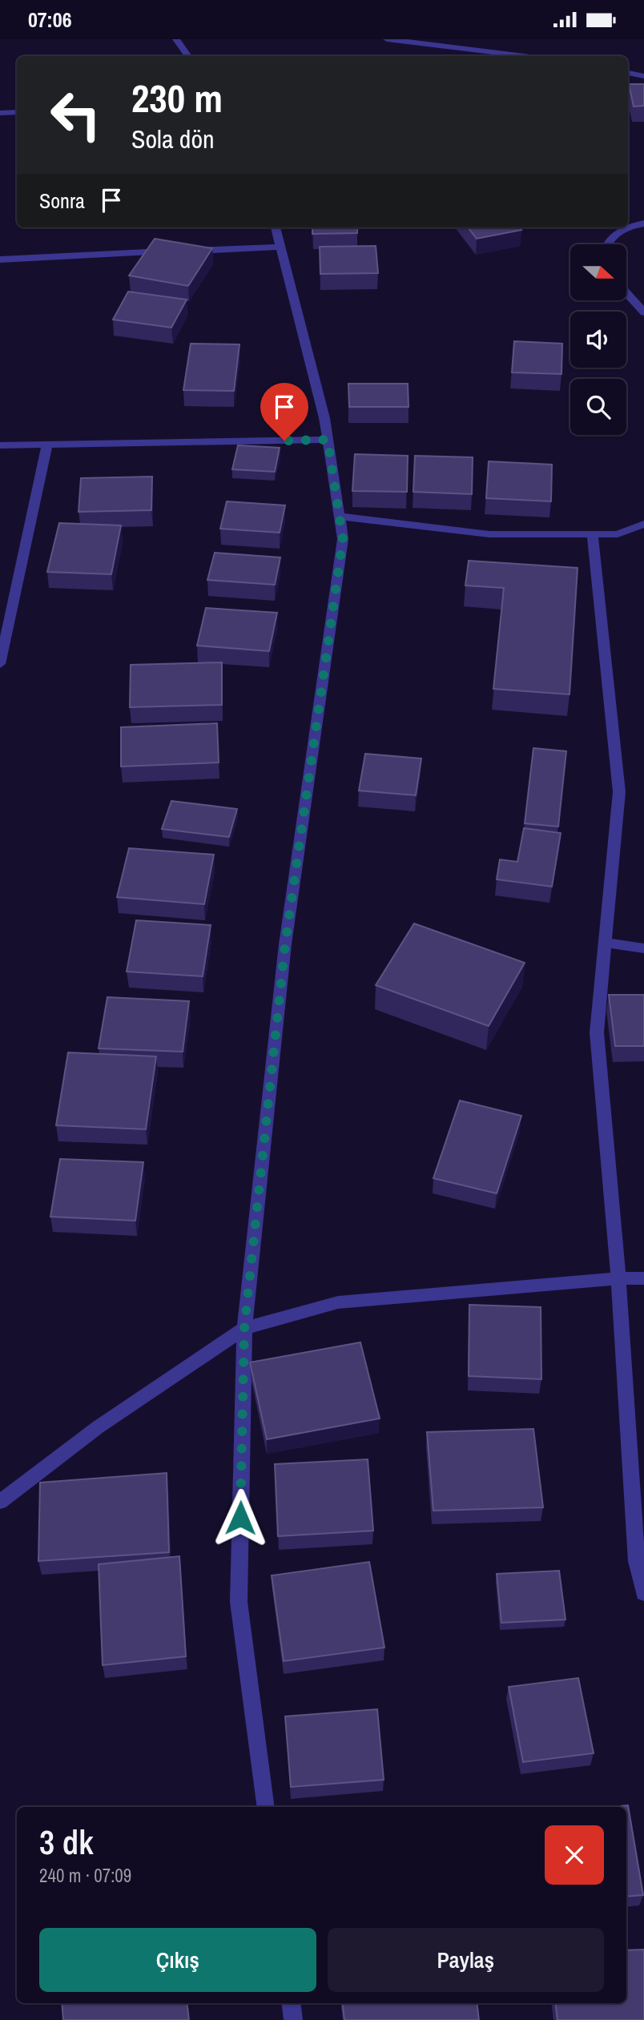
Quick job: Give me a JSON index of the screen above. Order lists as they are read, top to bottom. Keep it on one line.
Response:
{"north":"right","page":{"status":"07:06","turn":["230 m","Sola dön"],"then":"Sonra","heading":["3 dk","240 m · 07:09"],"buttons":["Çıkış","Paylaş"]}}
